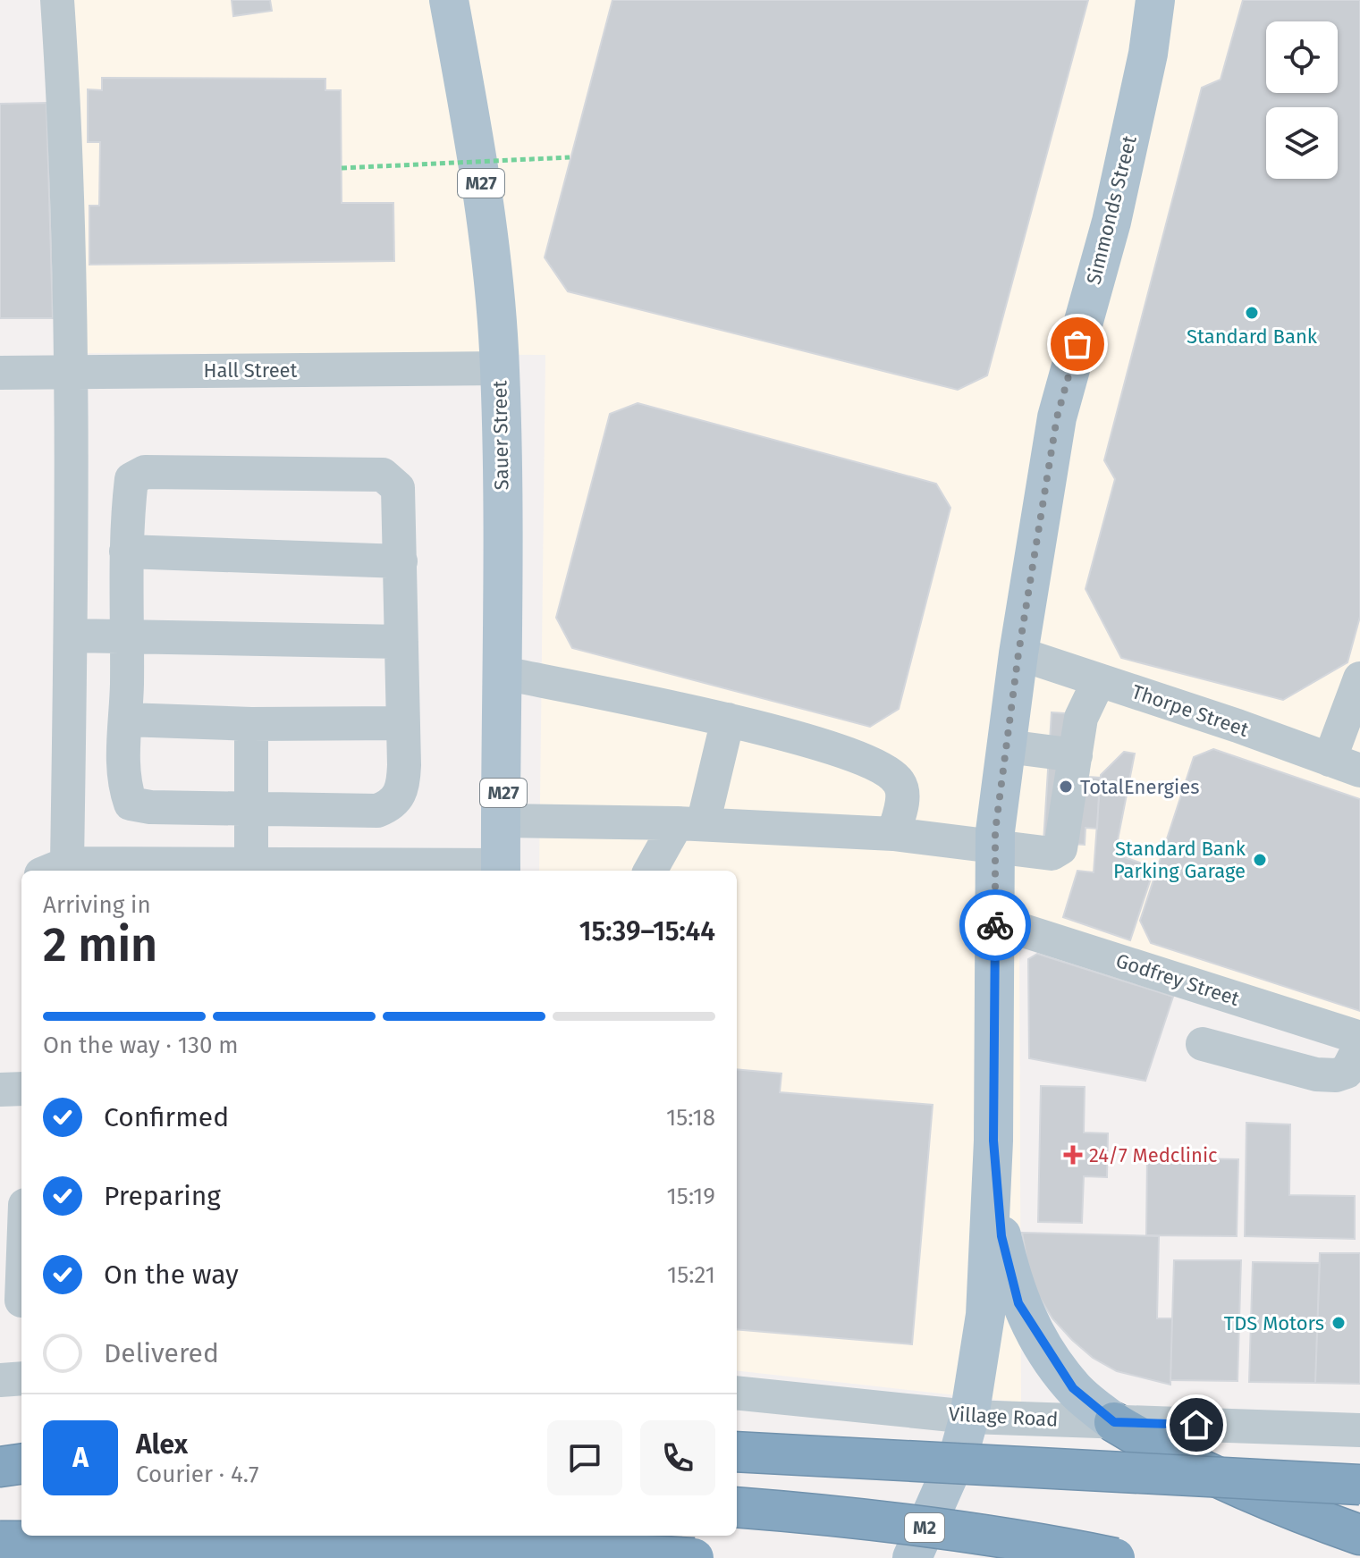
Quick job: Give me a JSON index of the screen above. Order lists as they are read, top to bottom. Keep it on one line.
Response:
{"streets":{"highway":["M2"],"main road":["M27","Simmonds Street","Sauer Street"],"street":["Hall Street","Thorpe Street","Godfrey Street","Village Road"]},"crossings":[["Simmonds Street","Thorpe Street"],["Simmonds Street","Godfrey Street"],["Simmonds Street","Village Road"],["Hall Street","Sauer Street"]],"places":{"other":["Standard Bank","TotalEnergies","Standard Bank Parking Garage","TDS Motors"],"health":["24/7 Medclinic"]},"page":{"heading":["2 min","Arriving in","15:39–15:44"],"panel":["Alex","Courier · 4.7"],"bar":"On the way · 130 m","list":[["Confirmed","15:18"],["Preparing","15:19"],["On the way","15:21"],"Delivered"],"round":"A"}}
